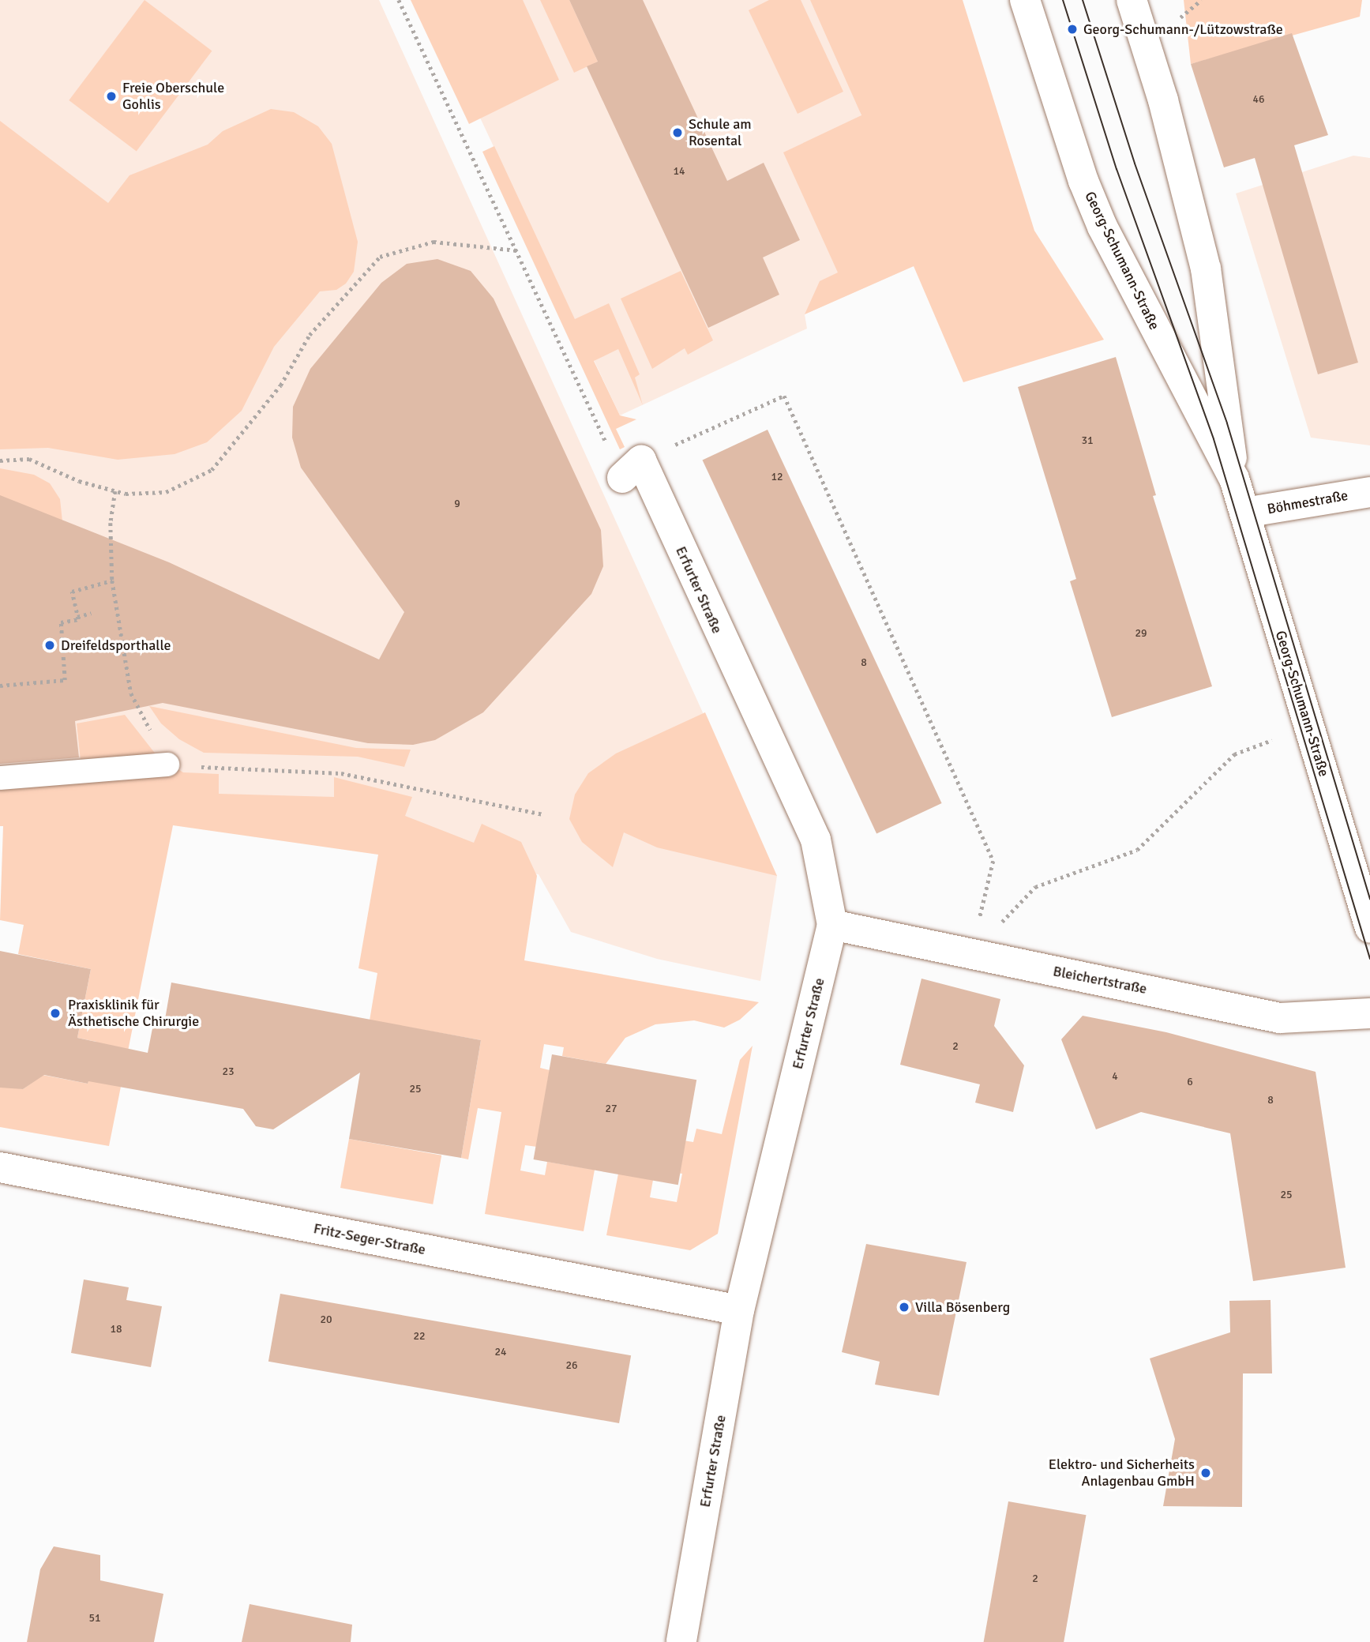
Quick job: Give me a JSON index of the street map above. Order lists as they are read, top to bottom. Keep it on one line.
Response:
{"streets":{"street":["Georg-Schumann-Straße","Böhmestraße","Erfurter Straße","Bleichertstraße","Fritz-Seger-Straße"]},"crossings":[["Georg-Schumann-Straße","Böhmestraße"],["Erfurter Straße","Bleichertstraße"],["Erfurter Straße","Fritz-Seger-Straße"]],"places":["Georg-Schumann-/Lützowstraße","Freie Oberschule Gohlis","Schule am Rosental","Dreifeldsporthalle","Praxisklinik für Ästhetische Chirurgie","Villa Bösenberg","Elektro- und Sicherheits Anlagenbau GmbH"],"house_numbers":["46","14","31","12","9","29","8","2","23","4","6","25","8","27","25","20","18","22","24","26","2","51"]}
